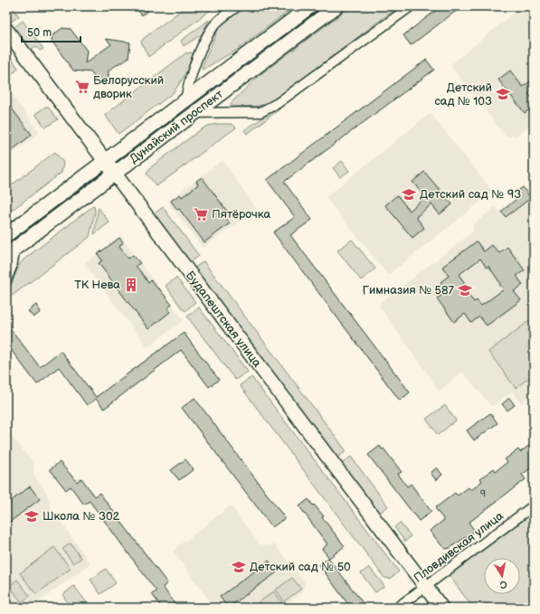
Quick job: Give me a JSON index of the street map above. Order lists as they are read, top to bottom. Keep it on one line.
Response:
{"streets":{"street":["Дунайский проспект","Будапештская улица","Пловдивская улица"]},"crossings":[["Дунайский проспект","Будапештская улица"],["Будапештская улица","Пловдивская улица"]],"places":{"supermarket":["Белорусский дворик","Пятёрочка"],"school or university":["Детский сад № 103","Детский сад № 93","Гимназия № 587","Школа № 302","Детский сад № 50"],"building":["ТК Нева"]},"house_numbers":["9"],"scale_bar":"50 m","north":"bottom"}
